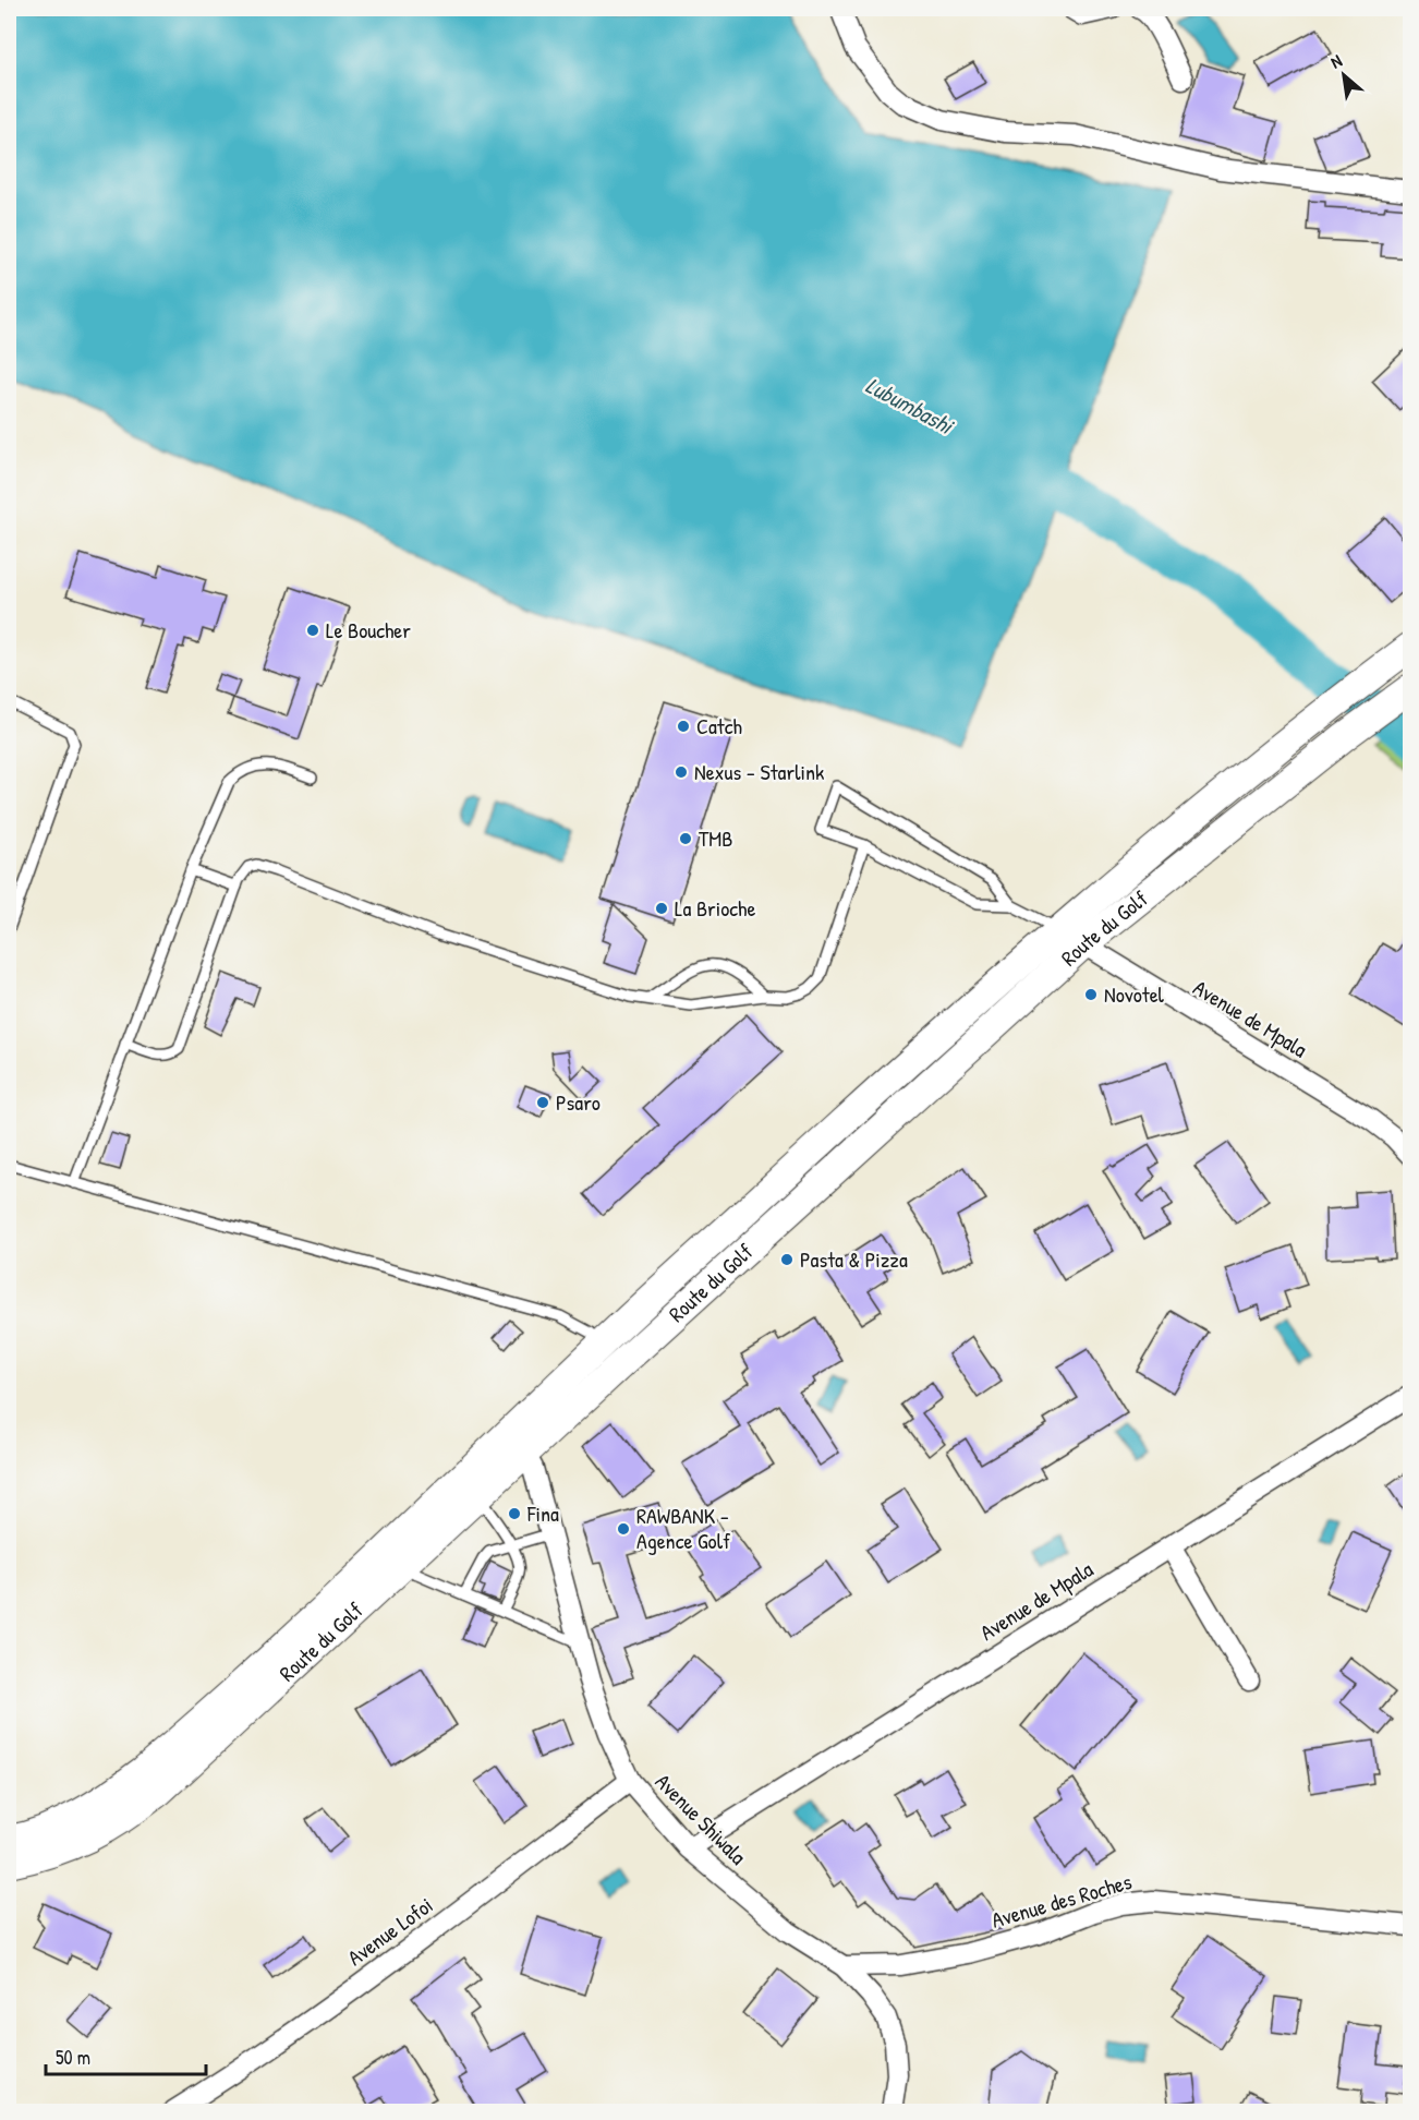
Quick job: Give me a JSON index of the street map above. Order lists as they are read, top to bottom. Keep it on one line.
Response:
{"streets":{"main road":["Route du Golf"],"street":["Avenue de Mpala","Avenue Shiwala","Avenue des Roches","Avenue Lofoi"]},"crossings":[["Route du Golf","Avenue de Mpala"],["Route du Golf","Avenue Shiwala"],["Avenue de Mpala","Avenue Shiwala"],["Avenue Shiwala","Avenue des Roches"],["Avenue Shiwala","Avenue Lofoi"]],"water":["Lubumbashi"],"places":["Le Boucher","Catch","Nexus - Starlink","TMB","La Brioche","Novotel","Psaro","Pasta & Pizza","Fina","RAWBANK - Agence Golf"],"scale_bar":"50 m","north":"top left"}
